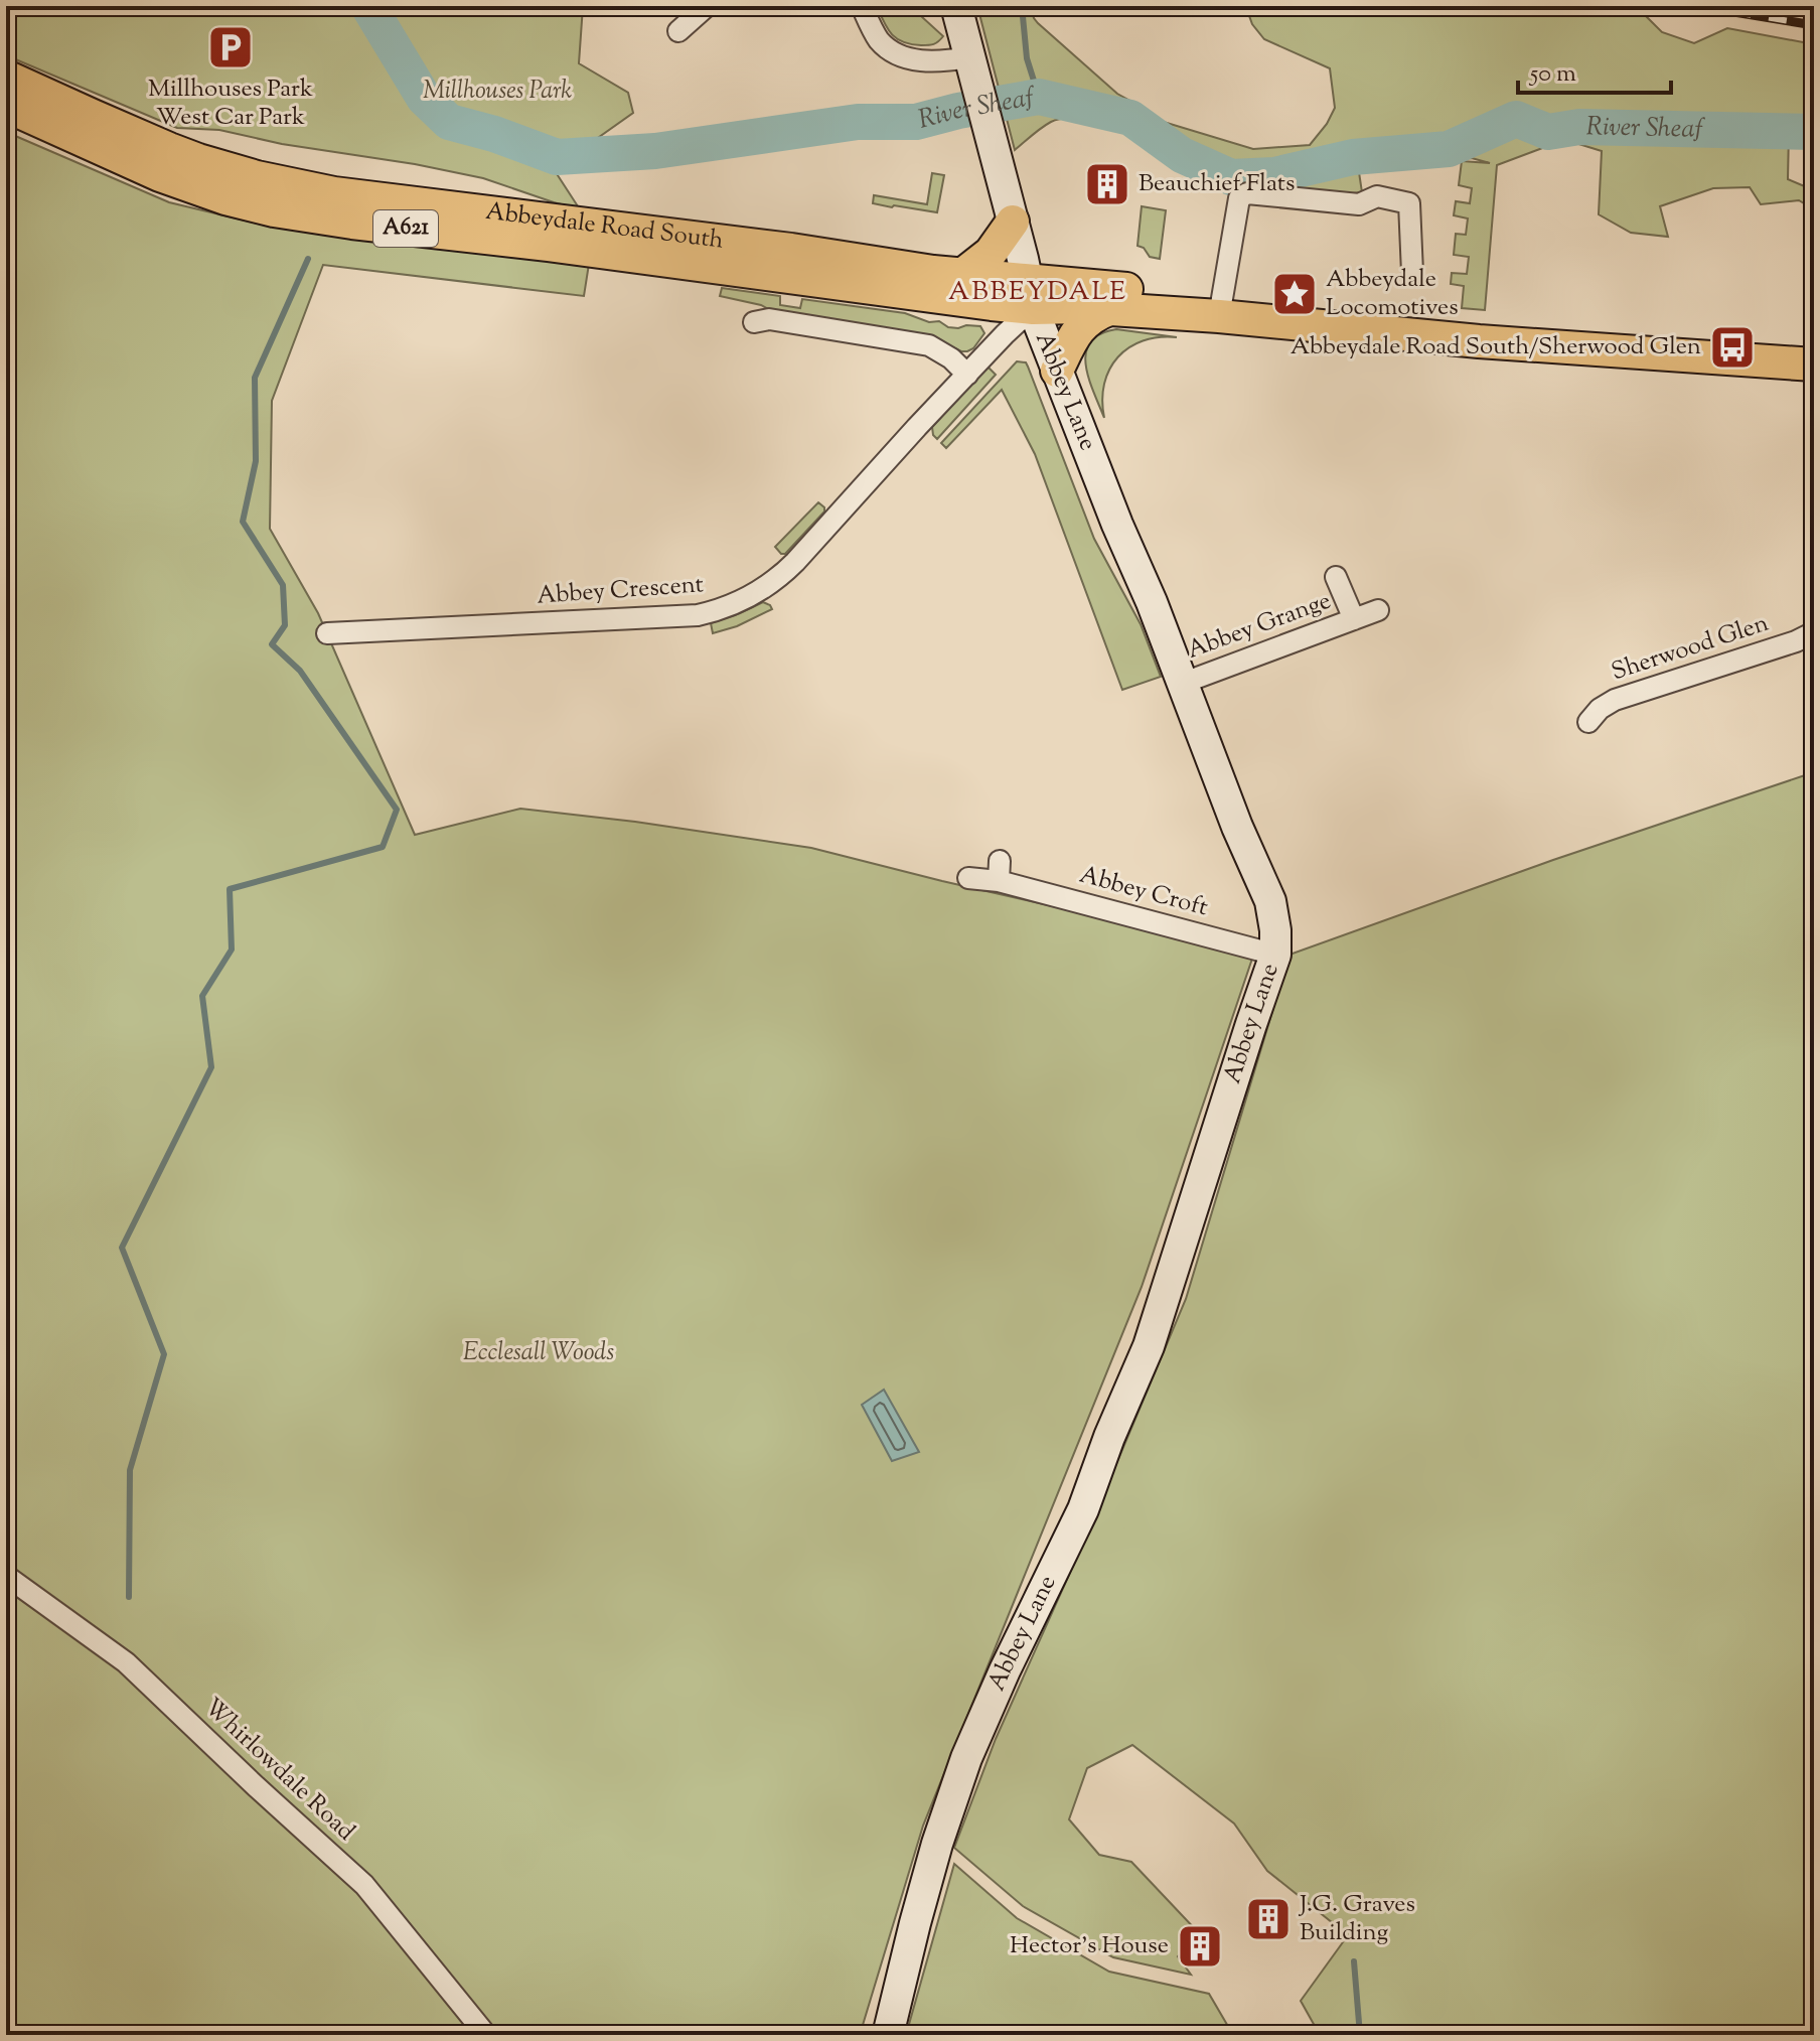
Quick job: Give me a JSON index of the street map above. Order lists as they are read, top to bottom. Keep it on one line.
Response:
{"streets":{"main road":["Abbeydale Road South","A621","Abbey Lane"],"street":["Abbey Crescent","Abbey Grange","Sherwood Glen","Abbey Croft","Whirlowdale Road"]},"crossings":[["Abbeydale Road South","Abbey Lane"],["Abbeydale Road South","Abbey Crescent"],["Abbey Lane","Abbey Crescent"],["Abbey Lane","Abbey Grange"],["Abbey Lane","Abbey Croft"]],"districts":["ABBEYDALE"],"water":["River Sheaf"],"parks":["Millhouses Park","Ecclesall Woods"],"places":{"parking":["Millhouses Park West Car Park"],"building":["Beauchief Flats","J.G. Graves Building","Hector's House"],"place":["Abbeydale Locomotives"],"bus stop":["Abbeydale Road South/Sherwood Glen"]},"scale_bar":"50 m"}
